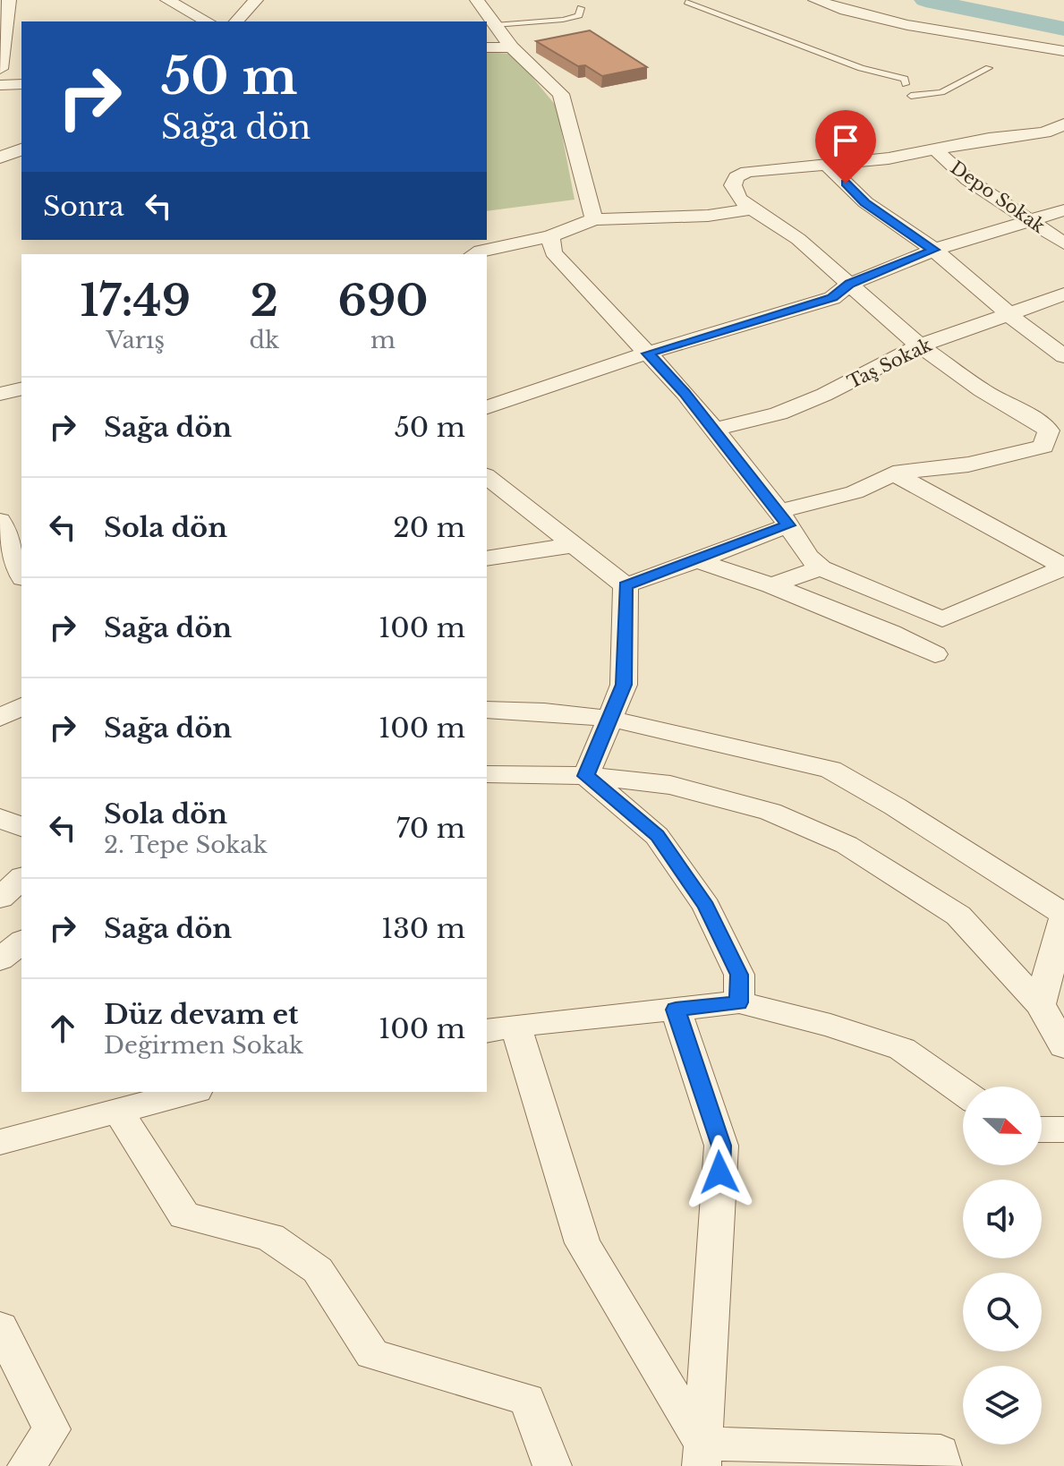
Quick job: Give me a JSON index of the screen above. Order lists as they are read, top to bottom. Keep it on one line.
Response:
{"streets":{"street":["Depo Sokak","Taş Sokak"]},"north":"right","page":{"turn":["50 m","Sağa dön"],"then":"Sonra","eta":["17:49","Varış","2","dk","690","m"],"list":[{"name":"Sağa dön","value":"50 m"},{"name":"Sola dön","value":"20 m"},{"name":"Sağa dön","value":"100 m"},{"name":"Sağa dön","value":"100 m"},{"name":"Sola dön","note":"2. Tepe Sokak","value":"70 m"},{"name":"Sağa dön","value":"130 m"},{"name":"Düz devam et","note":"Değirmen Sokak","value":"100 m"}]}}
